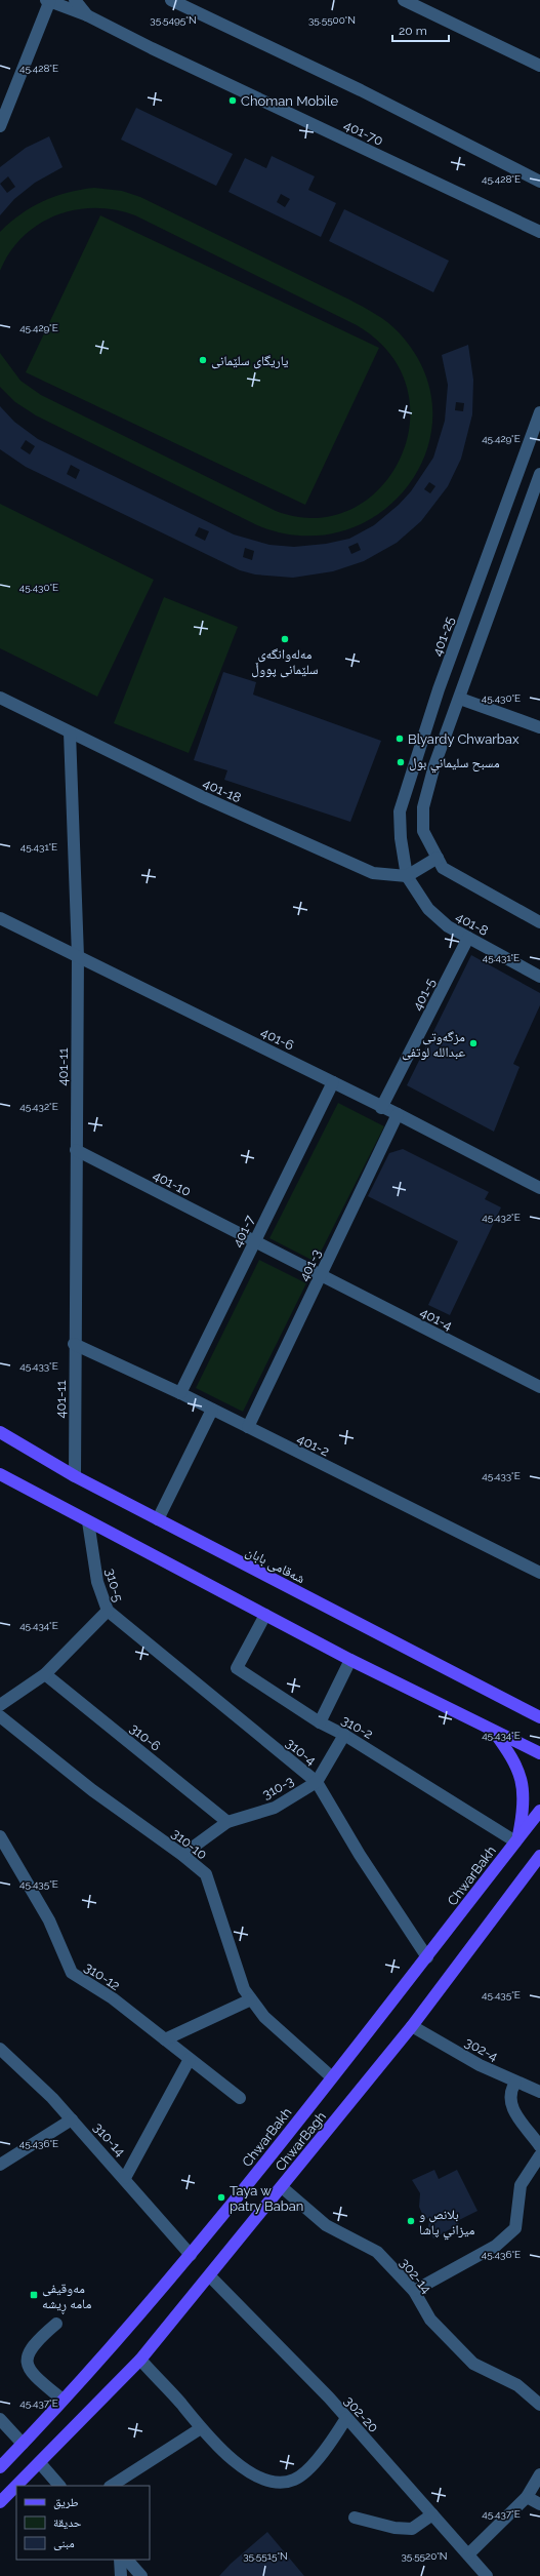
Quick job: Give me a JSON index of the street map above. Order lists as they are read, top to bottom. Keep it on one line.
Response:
{"streets":{"main road":["شەقامی بابان","ChwarBakh","ChwarBagh"],"street":["401-70","401-25","401-18","401-8","401-5","401-6","401-11","401-10","401-7","401-3","401-4","401-2","310-5","310-2","310-6","310-4","310-3","310-10","310-12","302-4","310-14","302-14","302-20"]},"crossings":[["401-25","401-18"],["401-25","401-8"],["401-18","401-8"],["401-18","401-11"],["401-8","401-5"],["401-5","401-6"],["401-6","401-11"],["401-6","401-7"],["401-6","401-3"],["401-11","401-10"],["401-11","401-2"],["401-11","شەقامی بابان"],["401-10","401-7"],["401-10","401-3"],["401-10","401-4"],["401-7","401-2"],["401-3","401-4"],["401-3","401-2"],["310-5","310-6"],["310-5","310-4"],["310-2","310-3"],["310-2","ChwarBakh"],["310-6","310-3"],["310-4","310-3"],["310-4","ChwarBakh"],["310-3","310-10"],["310-10","ChwarBakh"],["ChwarBakh","310-14"],["302-4","ChwarBagh"],["ChwarBagh","302-14"],["ChwarBagh","302-20"]],"places":{"other":["Choman Mobile","یاریگای سلێمانی","مەلەوانگەی سلێمانی پووڵ","Blyardy Chwarbax","مسبح سلیماني بول","مزگەوتی عبداللە لوتفی","Taya w patry Baban","بلانص و ميزاني پاشا"],"transit":["مەوقیفی مامە ڕیشە"]},"legend":["طريق","حديقة","مبنى"],"scale_bar":"20 m","coordinates":["35.5495°N","35.5500°N","45.428°E","45.429°E","45.430°E","45.431°E","45.432°E","45.433°E","45.434°E","45.435°E","45.436°E","45.437°E","35.5515°N","35.5520°N"]}
